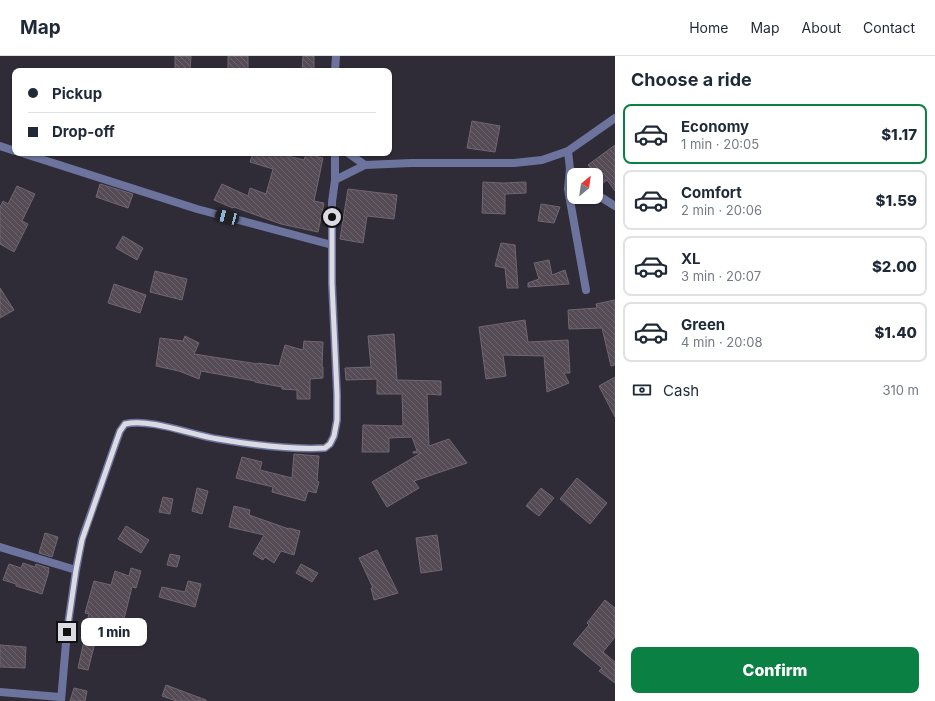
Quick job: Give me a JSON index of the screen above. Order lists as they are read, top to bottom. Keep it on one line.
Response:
{"north":"top right","page":{"header":"Map","nav":["Home","Map","About","Contact"],"heading":"Choose a ride","banner":["Pickup","Drop-off"],"list":[{"name":"Economy","note":"1 min · 20:05","value":"$1.17"},{"name":"Comfort","note":"2 min · 20:06","value":"$1.59"},{"name":"XL","note":"3 min · 20:07","value":"$2.00"},{"name":"Green","note":"4 min · 20:08","value":"$1.40"}],"pay":["Cash","310 m"],"bubble":"1 min","buttons":"Confirm"}}
